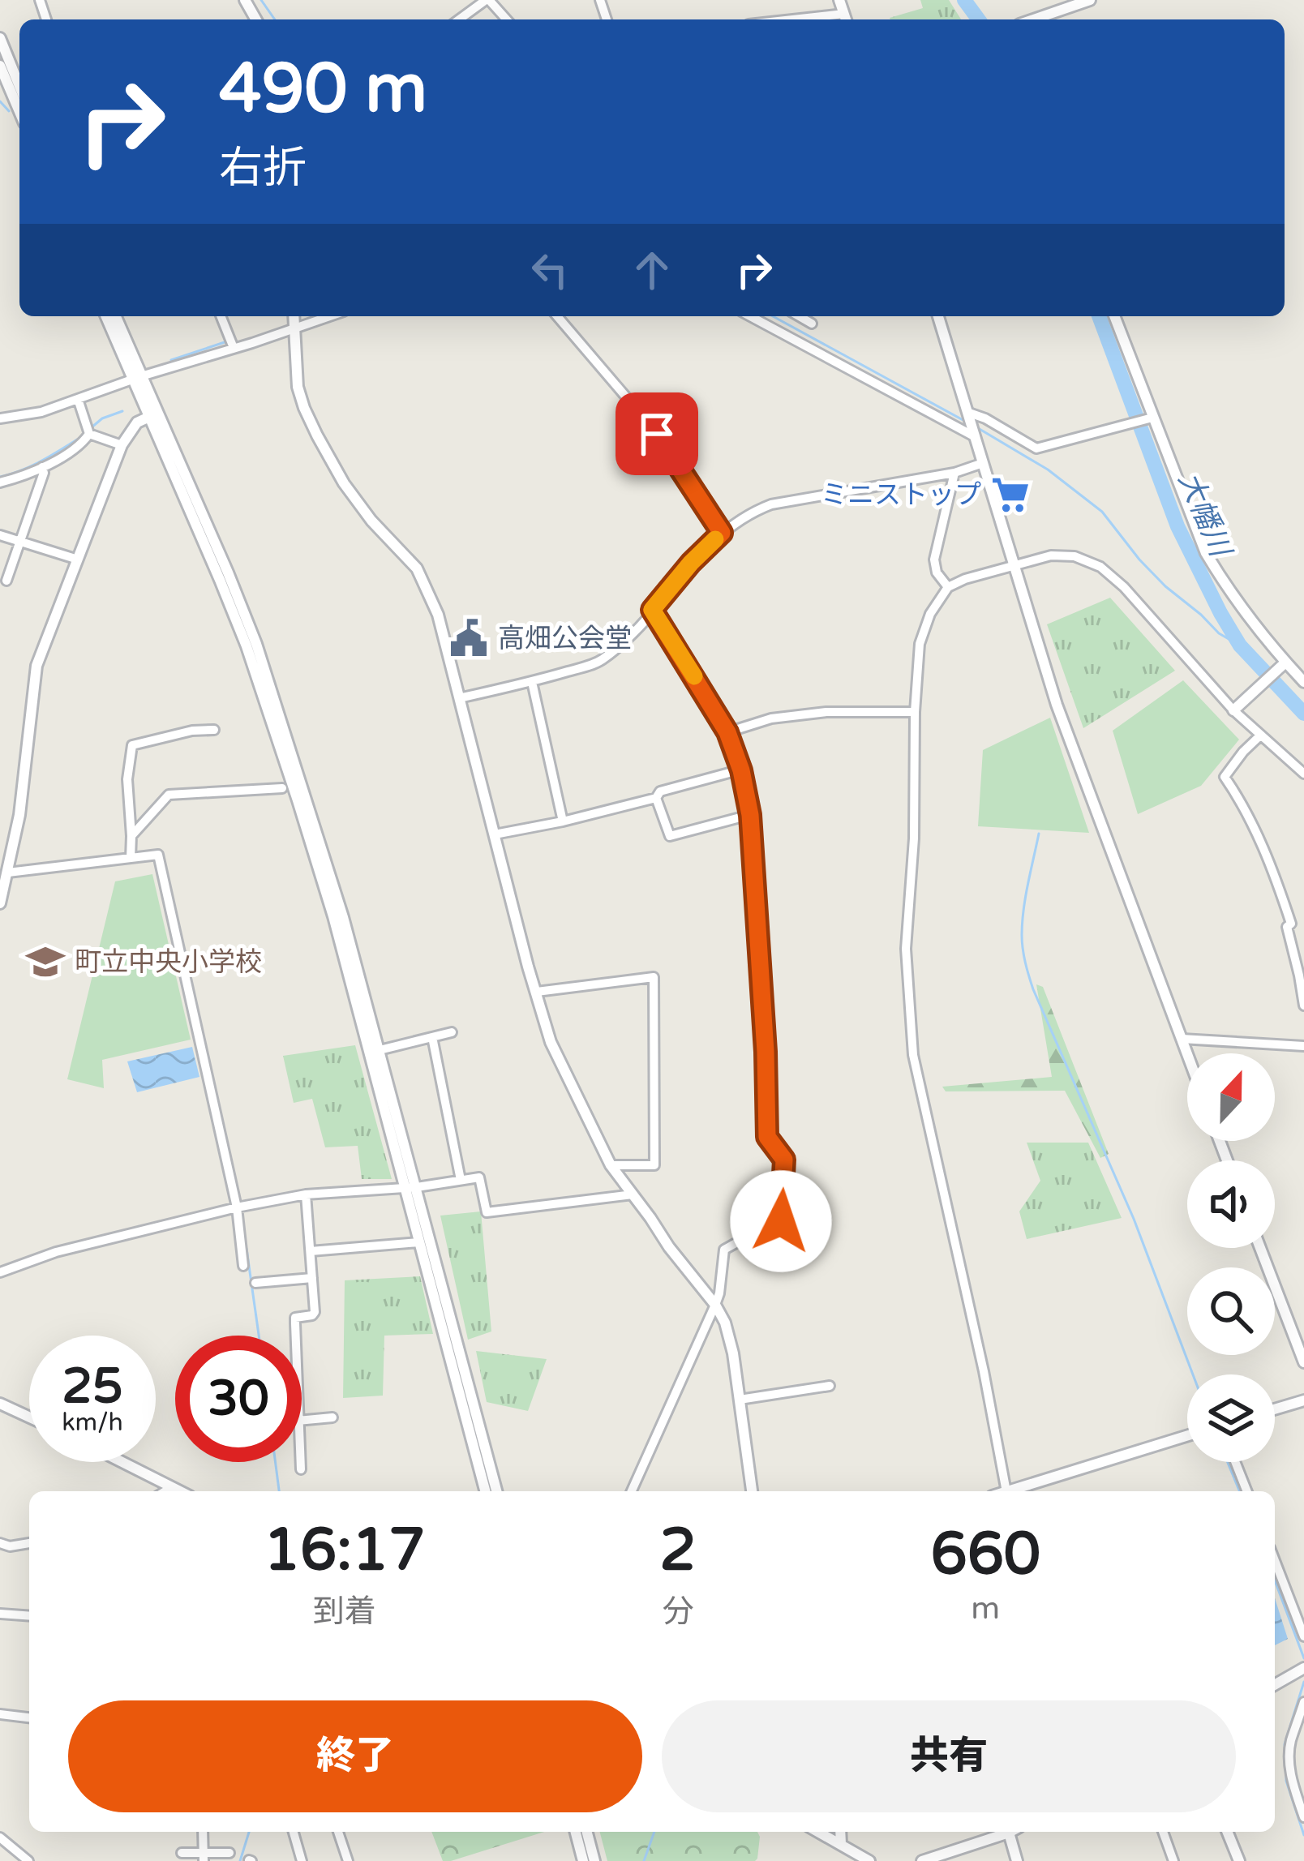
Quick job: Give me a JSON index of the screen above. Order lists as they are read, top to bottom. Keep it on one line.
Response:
{"water":["大幡川"],"places":{"supermarket":["ミニストップ"],"public building":["高畑公会堂"],"school or university":["町立中央小学校"]},"north":"top","page":{"turn":["490 m","右折"],"speed":"25 km/h","limit":"30","eta":["16:17","到着","2","分","660","m"],"buttons":["終了","共有"]}}
